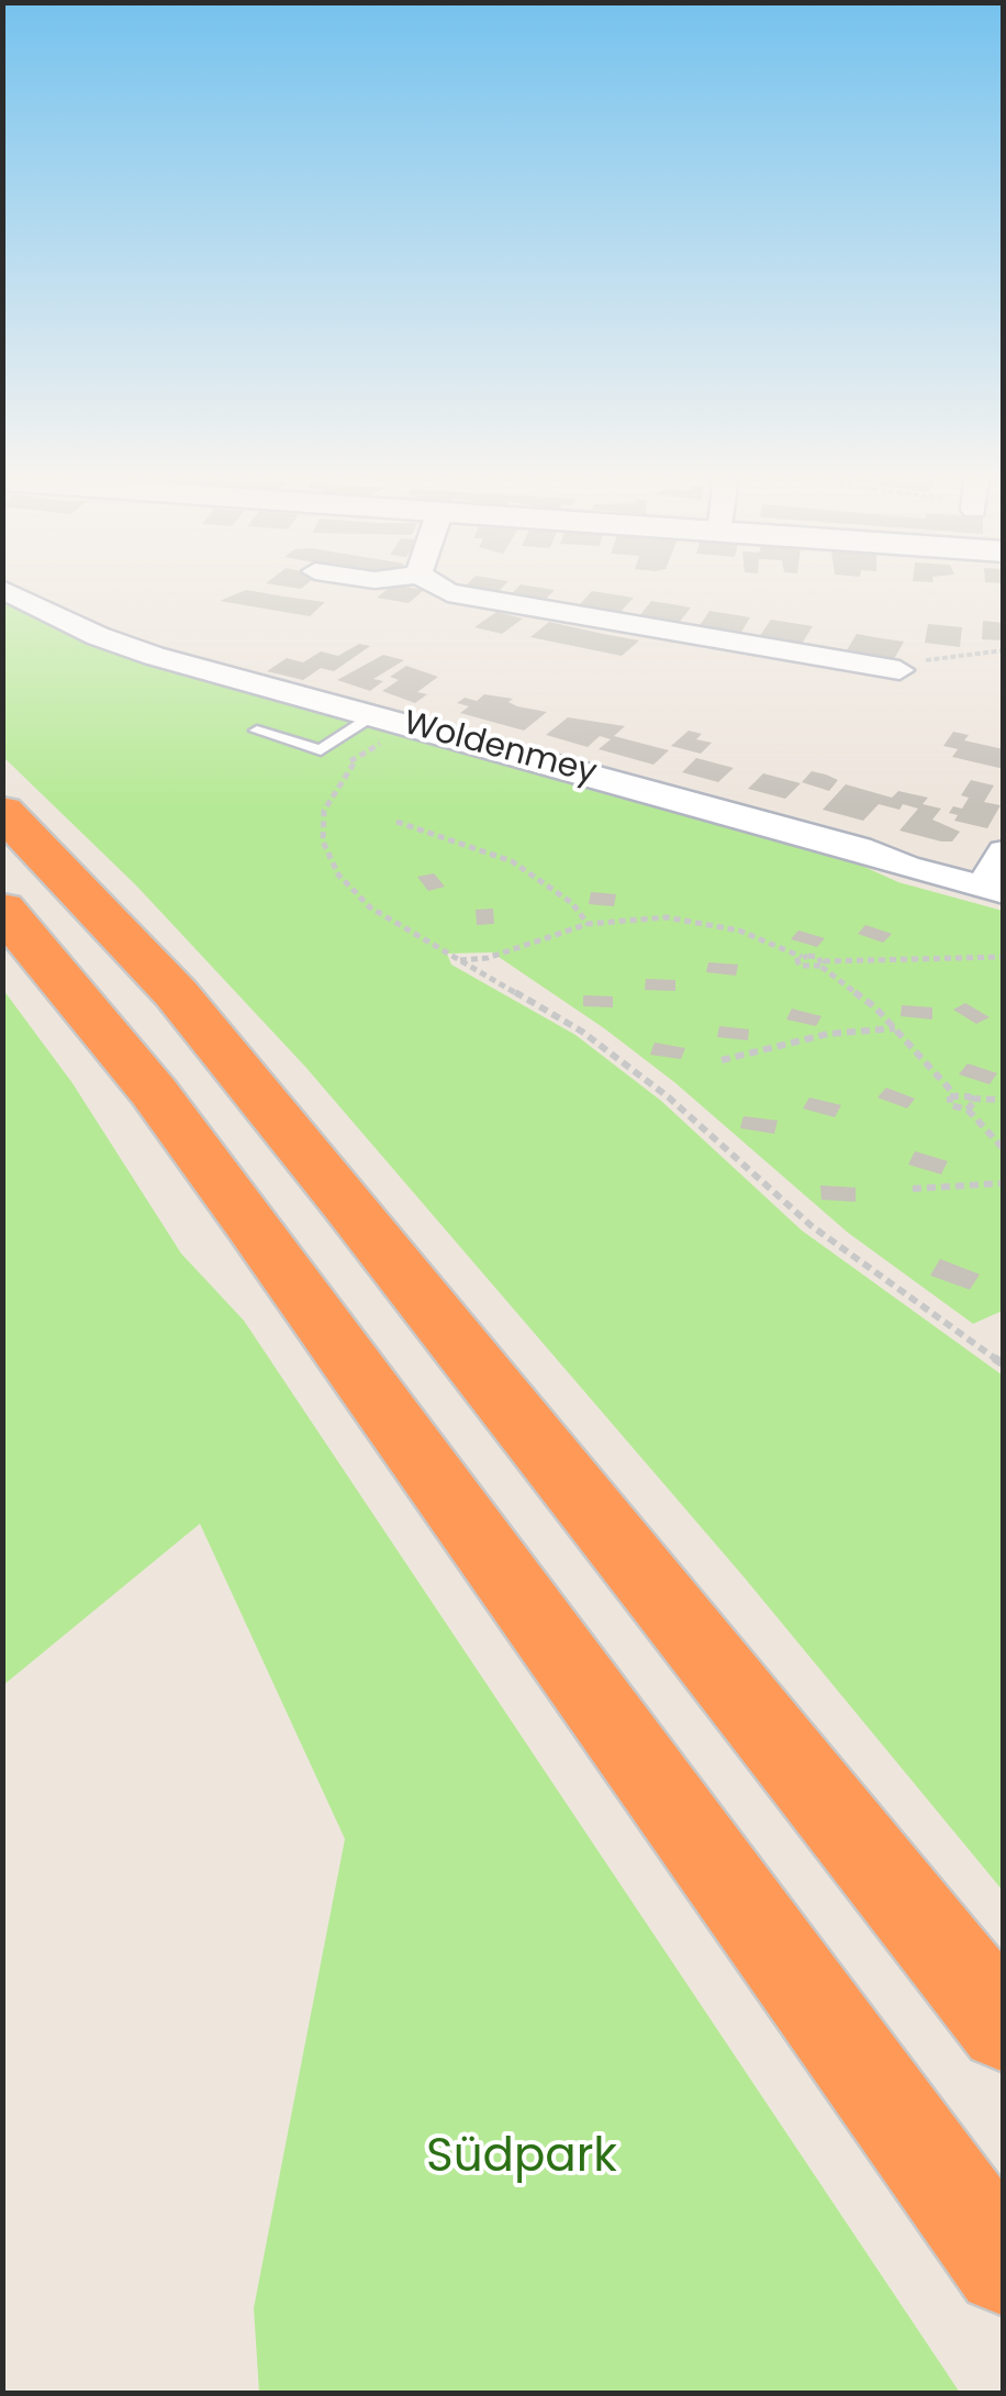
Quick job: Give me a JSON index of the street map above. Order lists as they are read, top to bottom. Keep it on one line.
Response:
{"streets":{"street":["Woldenmey"]},"parks":["Südpark"]}
